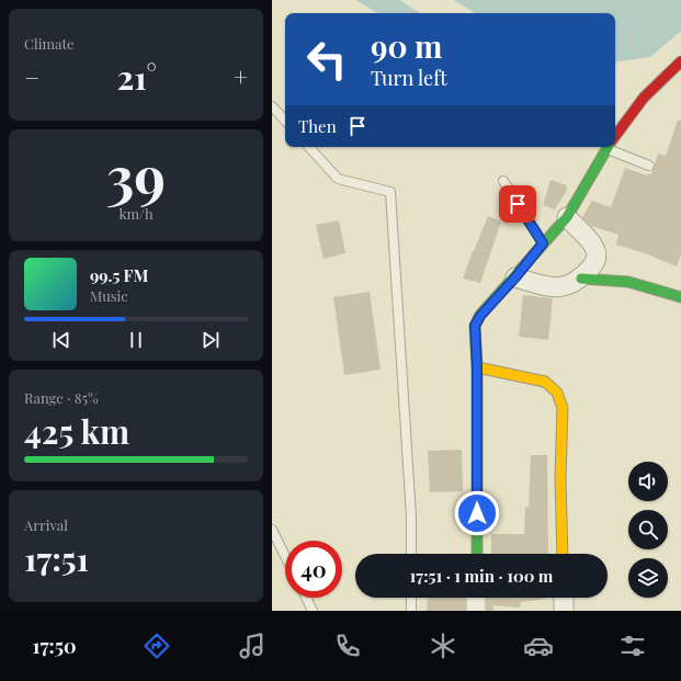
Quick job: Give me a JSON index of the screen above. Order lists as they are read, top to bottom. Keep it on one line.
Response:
{"page":{"tile":["Climate",["39","km/h"],["Range · 85%","425 km"],["Arrival","17:51"]],"turn":["90 m","Turn left"],"heat":["−","21°","+"],"then":"Then","song":["99.5 FM","Music"],"limit":"40","trip":"17:51 · 1 min · 100 m","tabs":"17:50"}}
